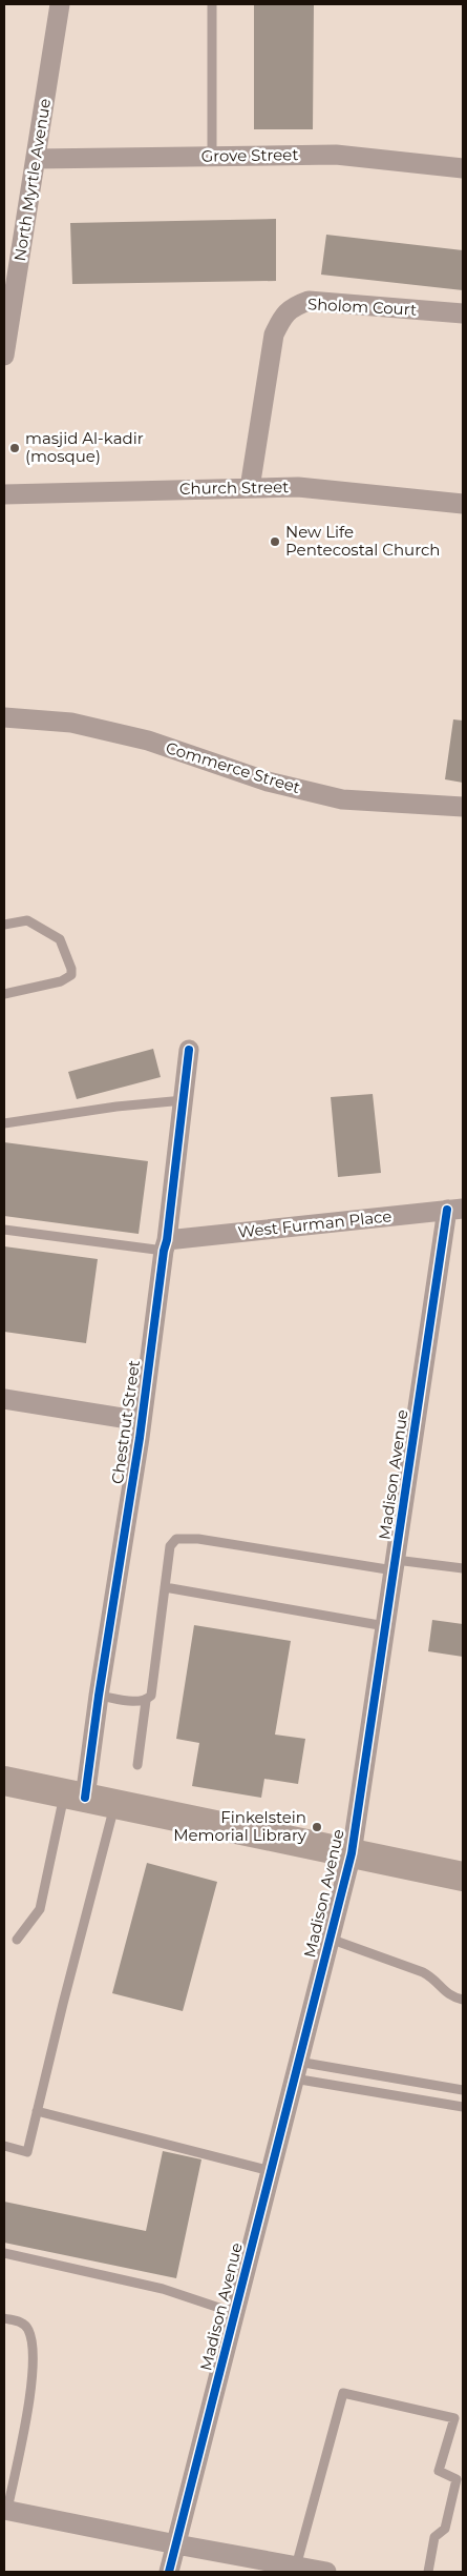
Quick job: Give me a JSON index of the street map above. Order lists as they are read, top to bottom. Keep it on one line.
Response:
{"streets":{"street":["Grove Street","North Myrtle Avenue","Sholom Court","Church Street","Commerce Street","West Furman Place","Chestnut Street","Madison Avenue"]},"crossings":[["Grove Street","North Myrtle Avenue"],["Sholom Court","Church Street"],["West Furman Place","Chestnut Street"],["West Furman Place","Madison Avenue"]],"places":["masjid Al-kadir (mosque)","New Life Pentecostal Church","Finkelstein Memorial Library"]}
